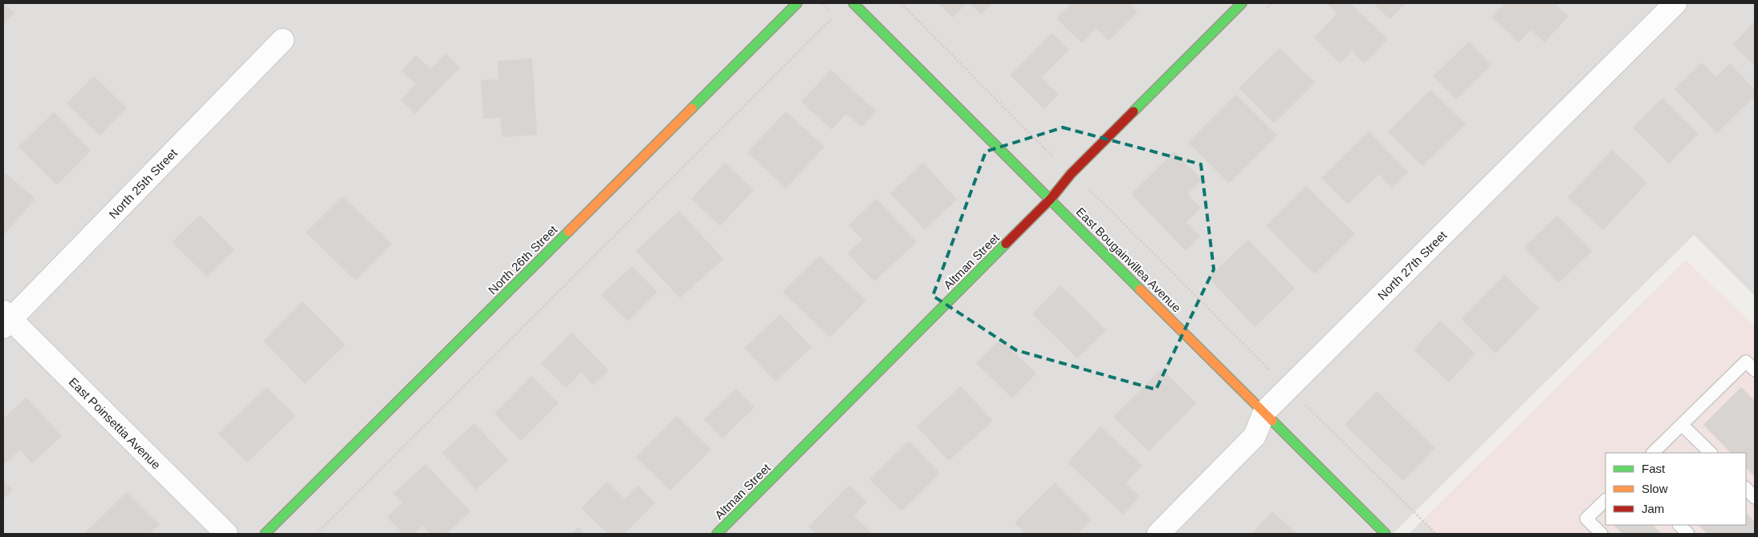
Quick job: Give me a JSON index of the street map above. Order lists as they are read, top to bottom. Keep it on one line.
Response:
{"streets":{"street":["North 25th Street","North 26th Street","East Bougainvillea Avenue","Altman Street","North 27th Street","East Poinsettia Avenue"]},"crossings":[["North 25th Street","East Poinsettia Avenue"],["East Bougainvillea Avenue","Altman Street"],["East Bougainvillea Avenue","North 27th Street"]],"legend":["Fast","Slow","Jam"]}
